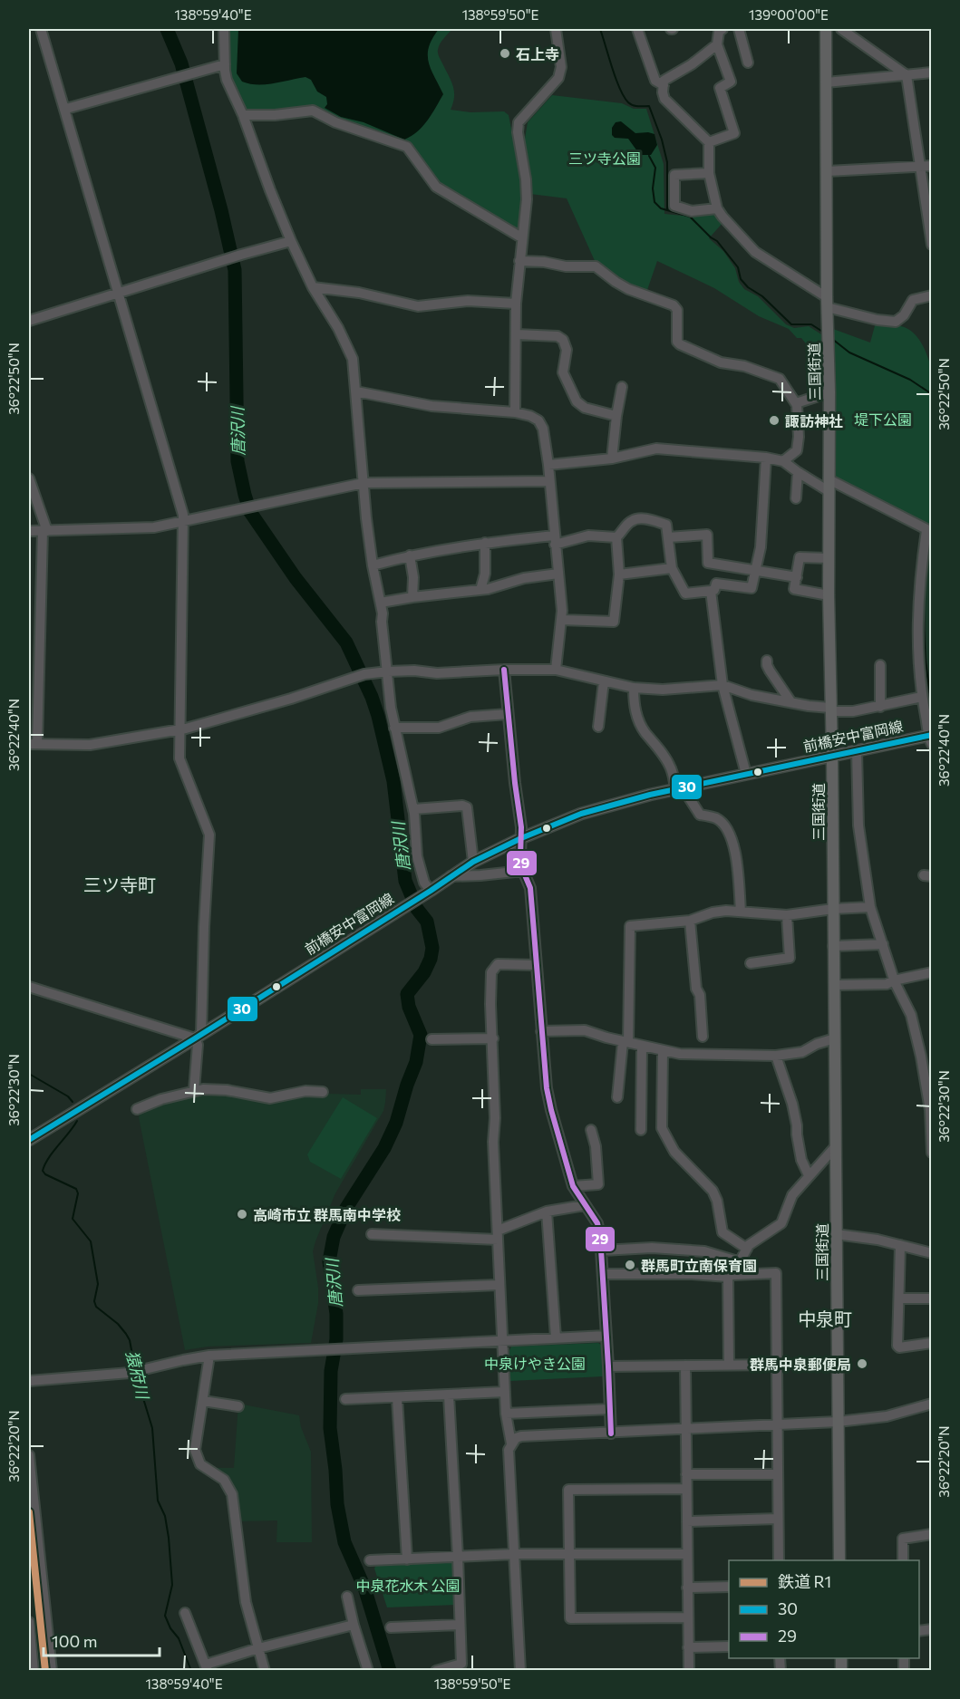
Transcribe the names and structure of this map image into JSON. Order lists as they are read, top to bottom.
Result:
{
  "streets": {
    "main road": ["三国街道", "前橋安中富岡線"]
  },
  "crossings": [
    ["三国街道", "前橋安中富岡線"]
  ],
  "districts": ["三ツ寺町", "中泉町"],
  "water": ["唐沢川", "猿府川"],
  "parks": [
    "三ツ寺公園",
    "堤下公園",
    "中泉けやき公園",
    "中泉花水木 公園"
  ],
  "places": [
    "石上寺",
    "諏訪神社",
    "高崎市立 群馬南中学校",
    "群馬町立南保育園",
    "群馬中泉郵便局"
  ],
  "lines": ["transit line 29", "transit line 30", "rail line R1"],
  "legend": ["鉄道 R1", "30", "29"],
  "scale_bar": "100 m",
  "coordinates": [
    "138°59'40\"E",
    "138°59'50\"E",
    "139°00'00\"E",
    "36°22'50\"N",
    "36°22'40\"N",
    "36°22'30\"N",
    "36°22'20\"N"
  ]
}
